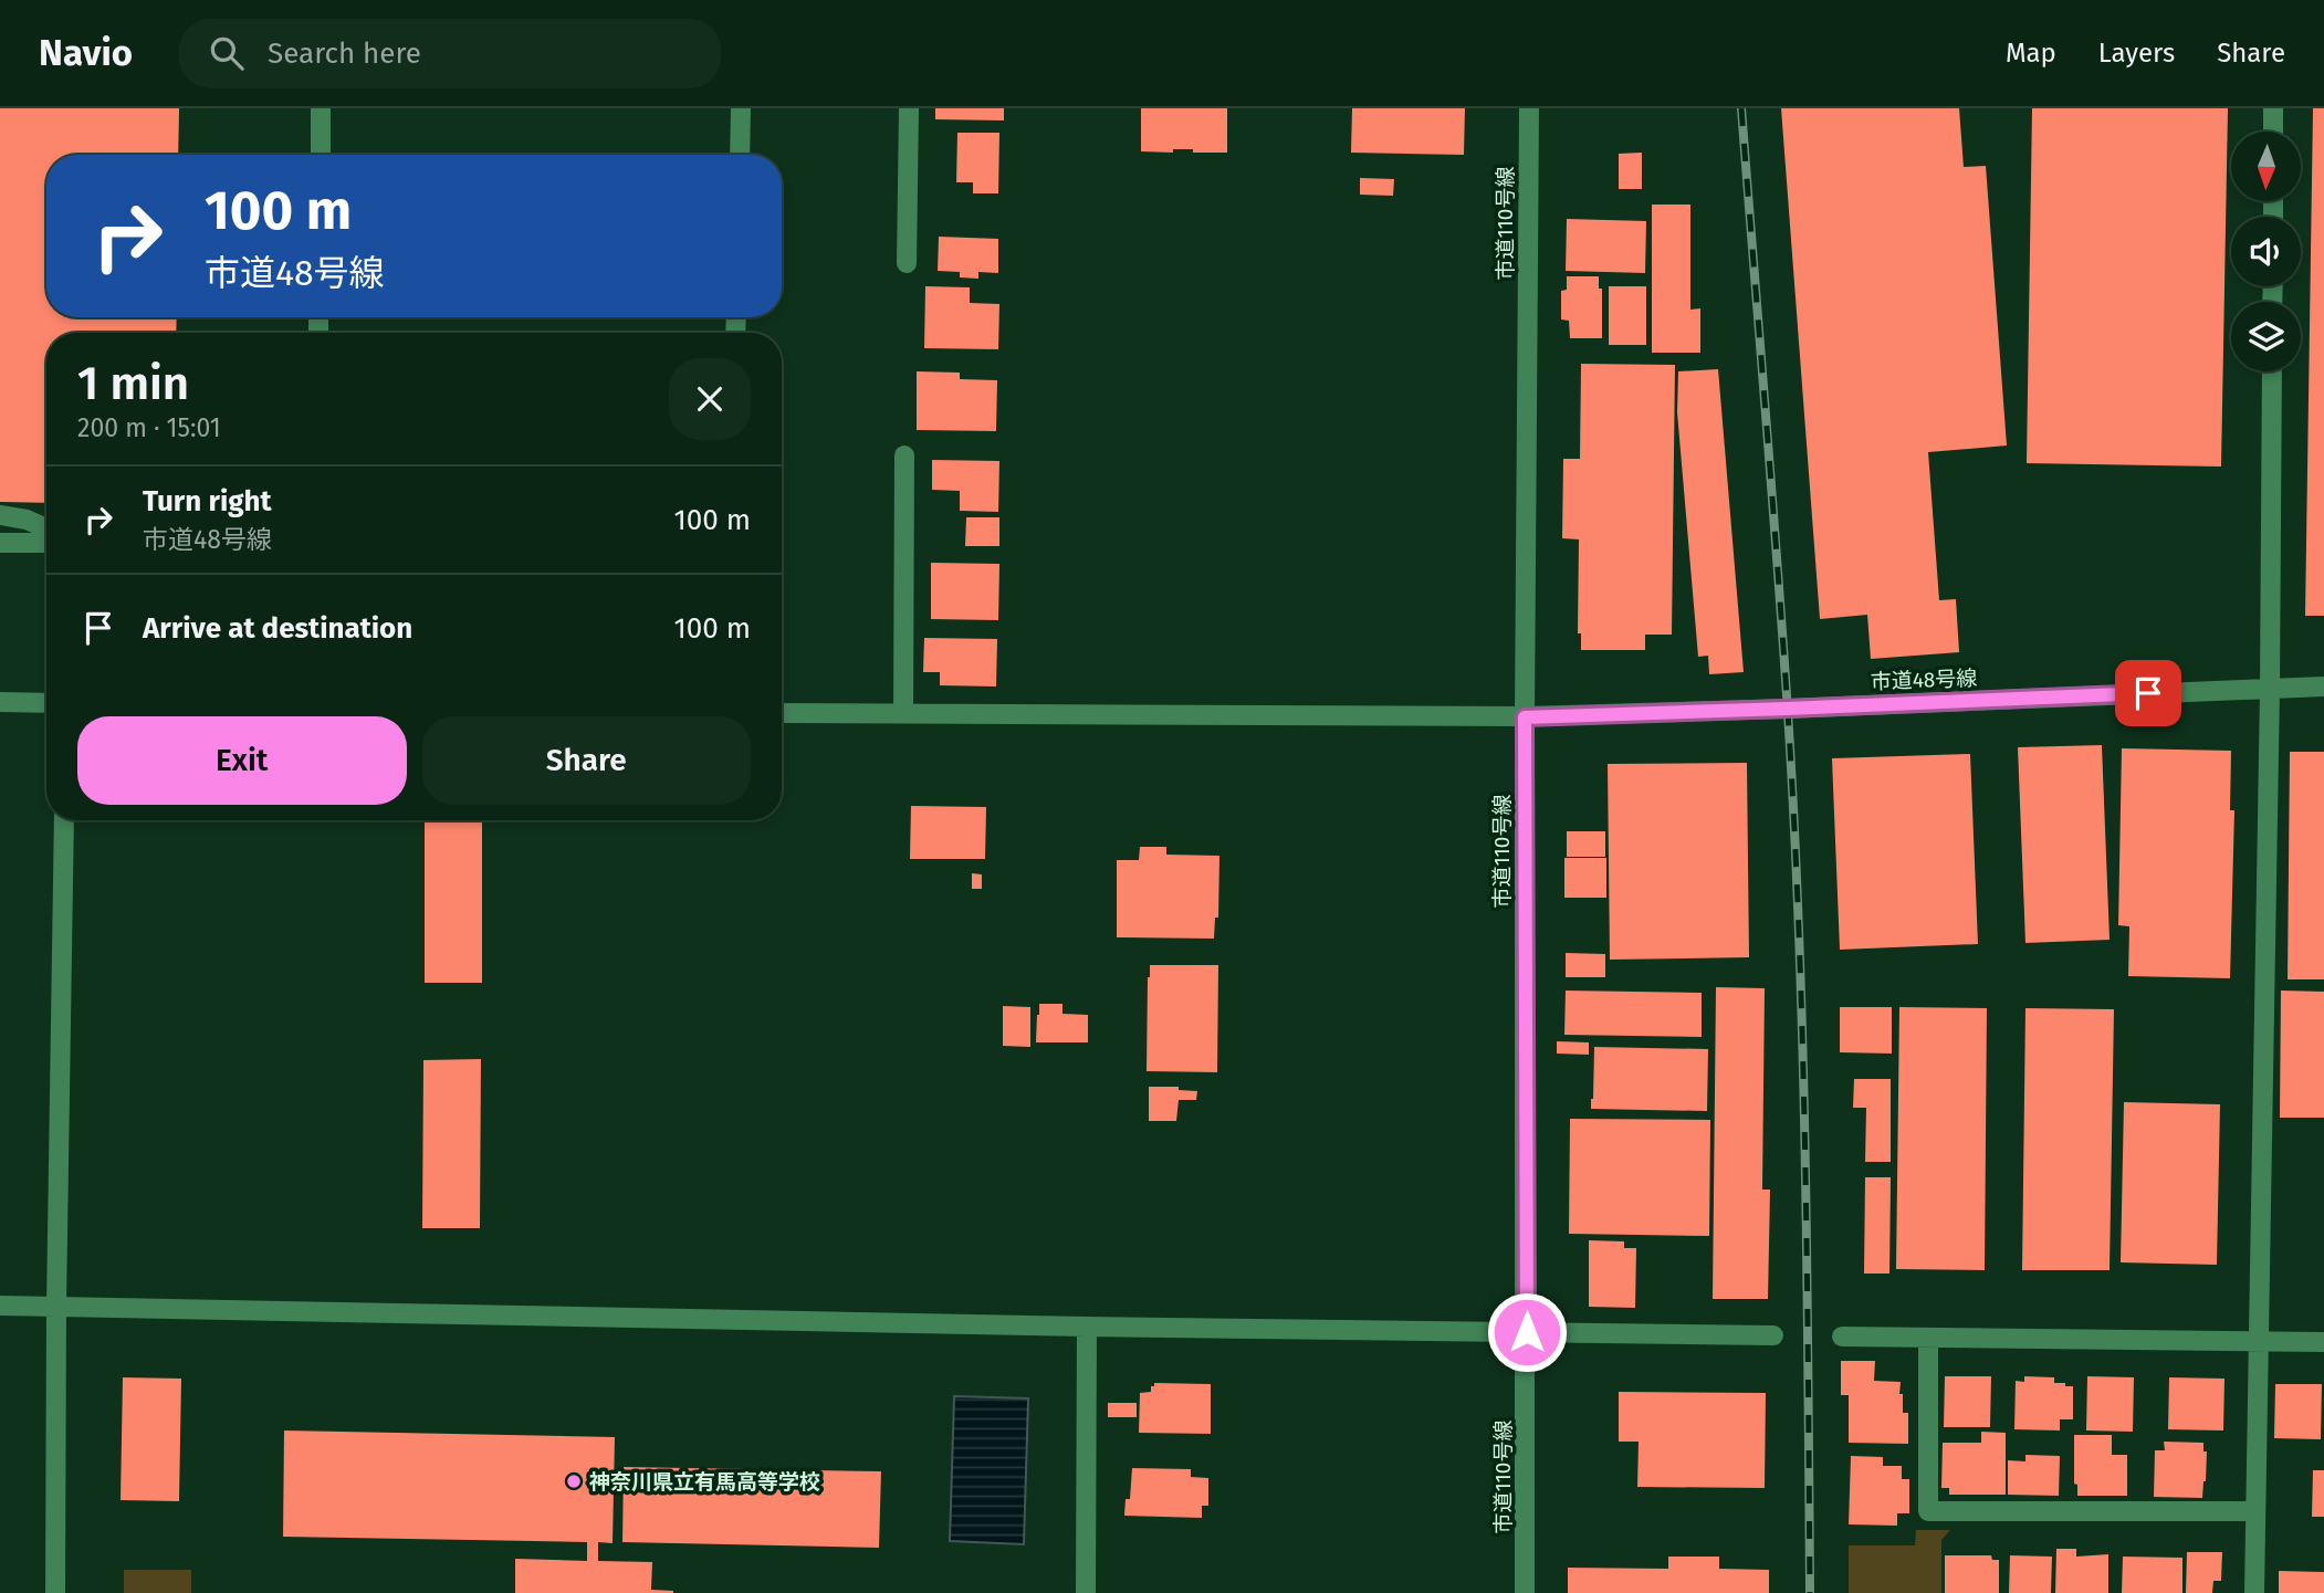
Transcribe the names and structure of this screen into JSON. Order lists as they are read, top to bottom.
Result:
{
  "streets": {
    "street": ["市道110号線", "市道48号線"]
  },
  "crossings": [
    ["市道110号線", "市道48号線"]
  ],
  "places": ["神奈川県立有馬高等学校"],
  "north": "bottom",
  "page": {
    "header": "Navio",
    "search": "Search here",
    "nav": ["Map", "Layers", "Share"],
    "turn": ["100 m", "市道48号線"],
    "heading": ["1 min", "200 m · 15:01"],
    "list": [
      {
        "name": "Turn right",
        "note": "市道48号線",
        "value": "100 m"
      },
      {
        "name": "Arrive at destination",
        "value": "100 m"
      }
    ],
    "buttons": ["Exit", "Share"]
  }
}
